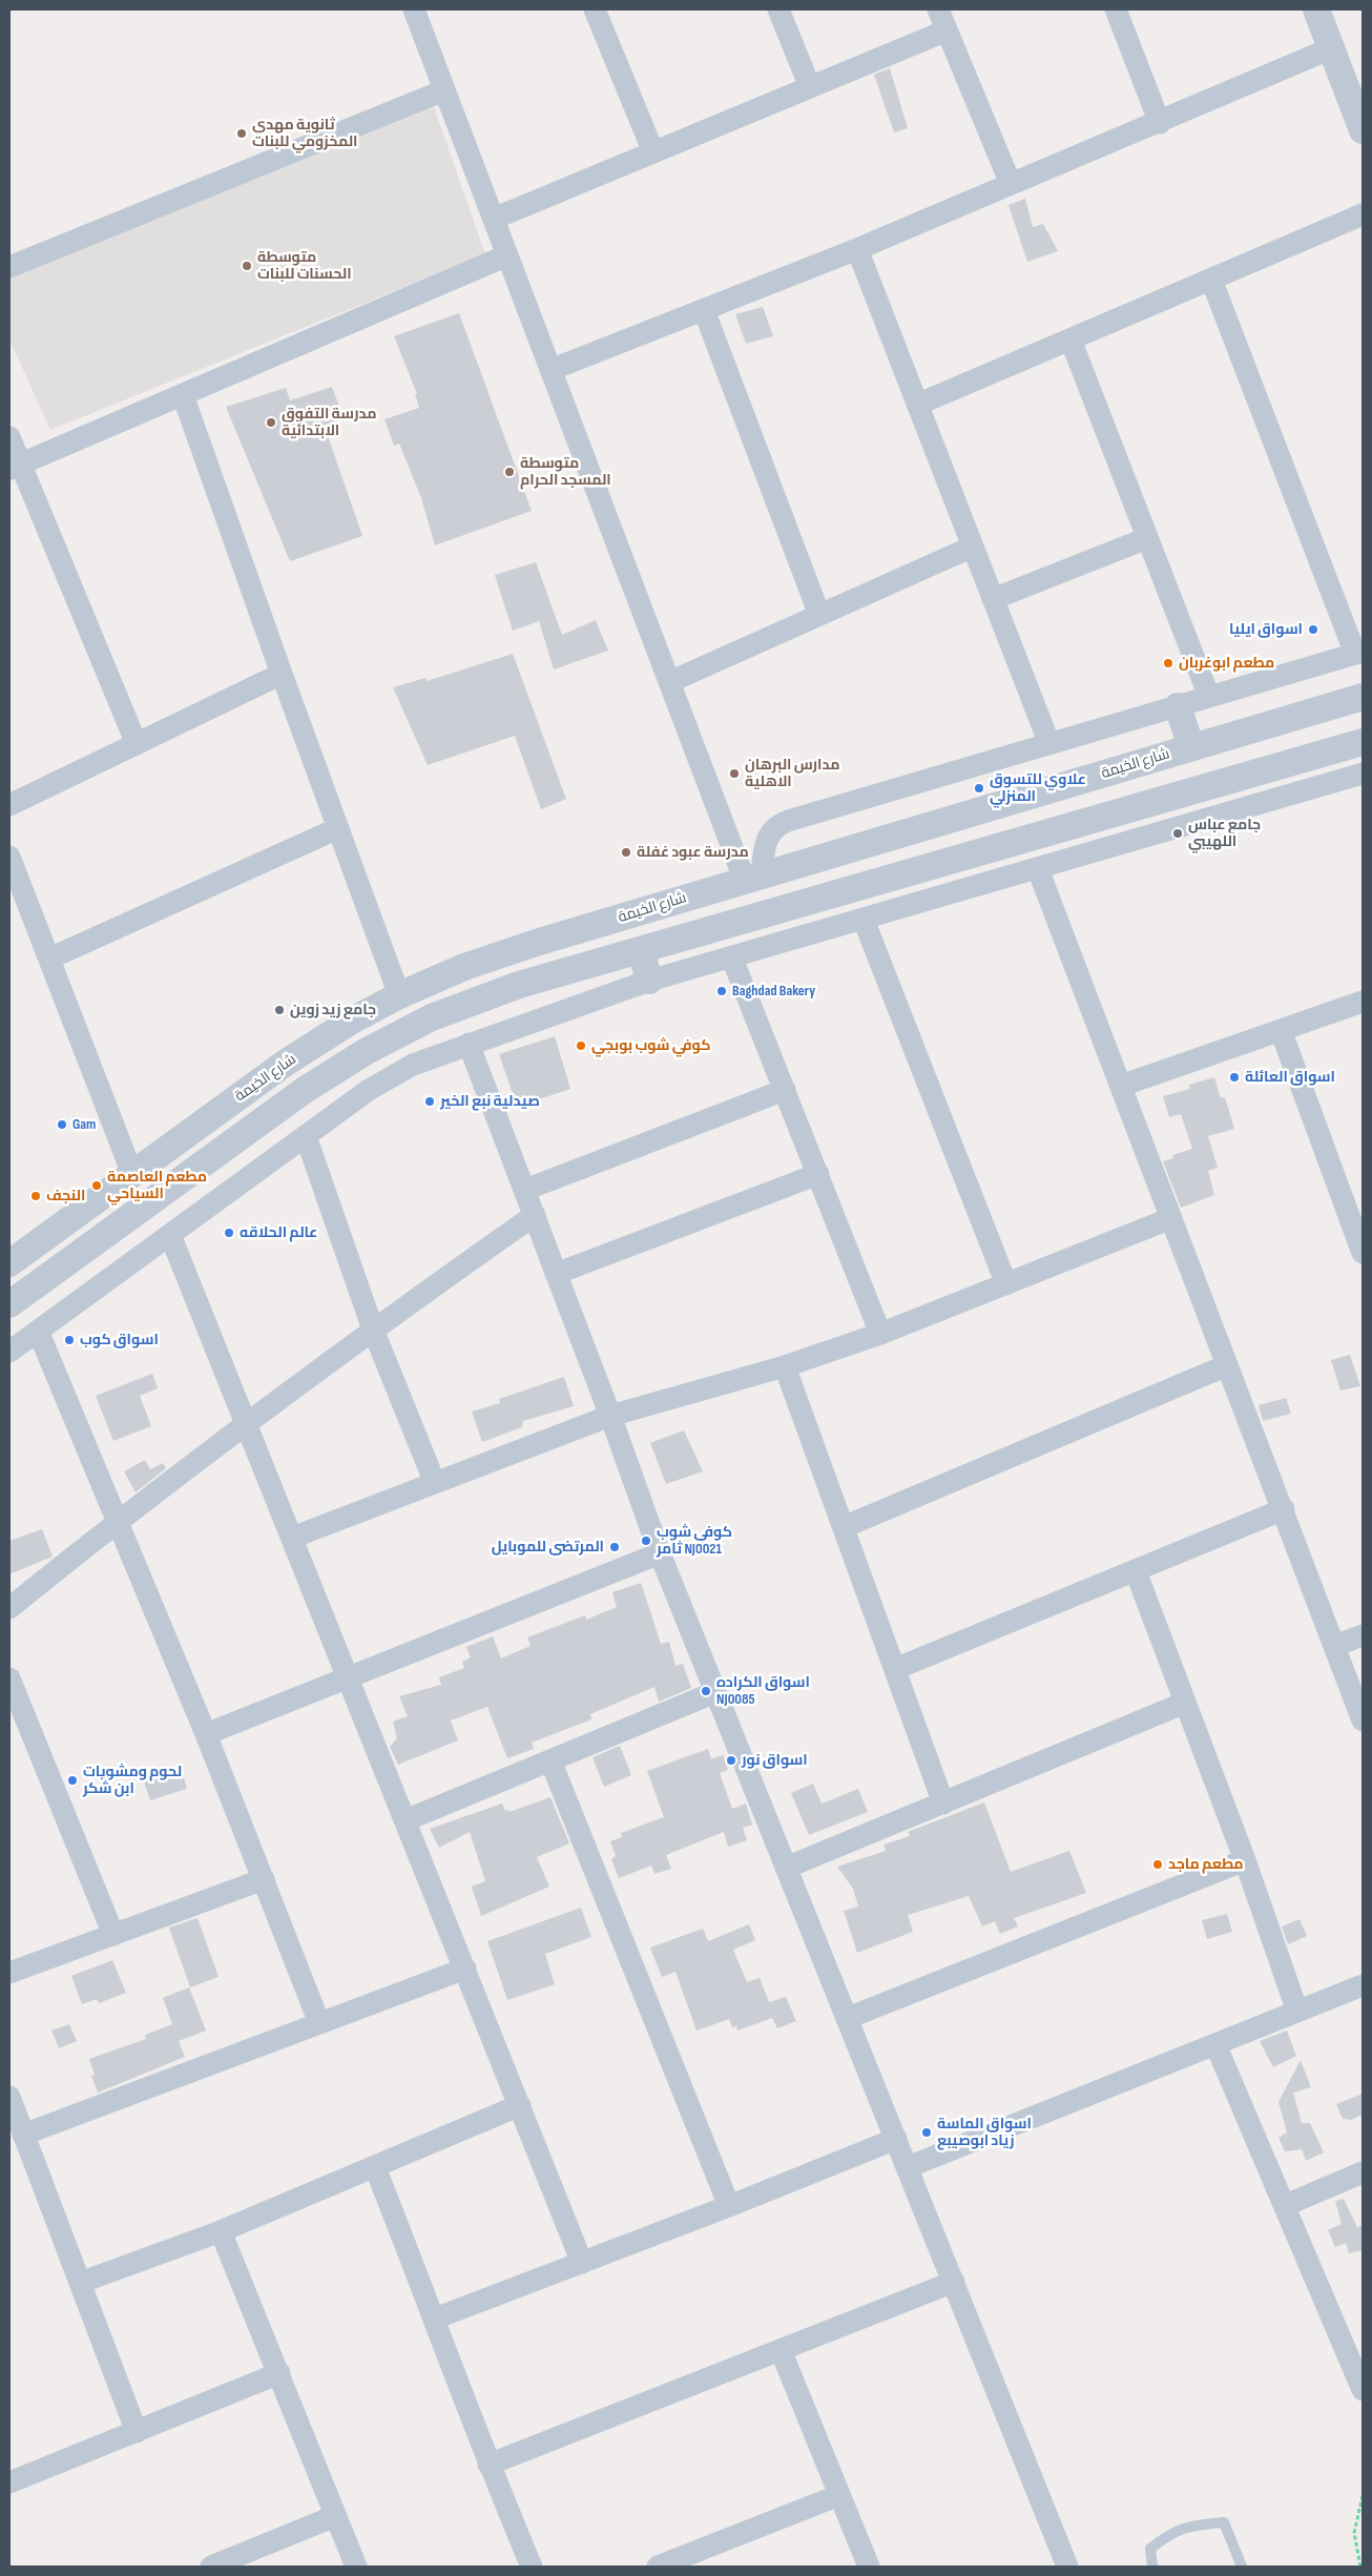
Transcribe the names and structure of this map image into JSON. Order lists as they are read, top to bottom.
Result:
{
  "streets": {
    "street": ["شارع الخيمة"]
  },
  "places": [
    "ثانوية مهدي المخزومي للبنات",
    "متوسطة الحسنات للبنات",
    "مدرسة التفوق الابتدائية",
    "متوسطة المسجد الحرام",
    "اسواق ايليا",
    "مطعم ابوغربان",
    "مدارس البرهان الاهلية",
    "علاوي للتسوق المنزلي",
    "جامع عباس اللهيبي",
    "مدرسة عبود غفلة",
    "Baghdad Bakery",
    "جامع زيد زوين",
    "كوفي شوب بوبجي",
    "اسواق العائلة",
    "صيدلية نبع الخير",
    "Gam",
    "مطعم العاصمة السياحي",
    "النجف",
    "عالم الحلاقه",
    "اسواق كوب",
    "كوفي شوب ثامر NJ0021",
    "المرتضى للموبايل",
    "اسواق الكراده NJ0085",
    "اسواق نور",
    "لحوم ومشويات ابن شكر",
    "مطعم ماجد",
    "اسواق الماسة زياد ابوصيبع"
  ]
}
